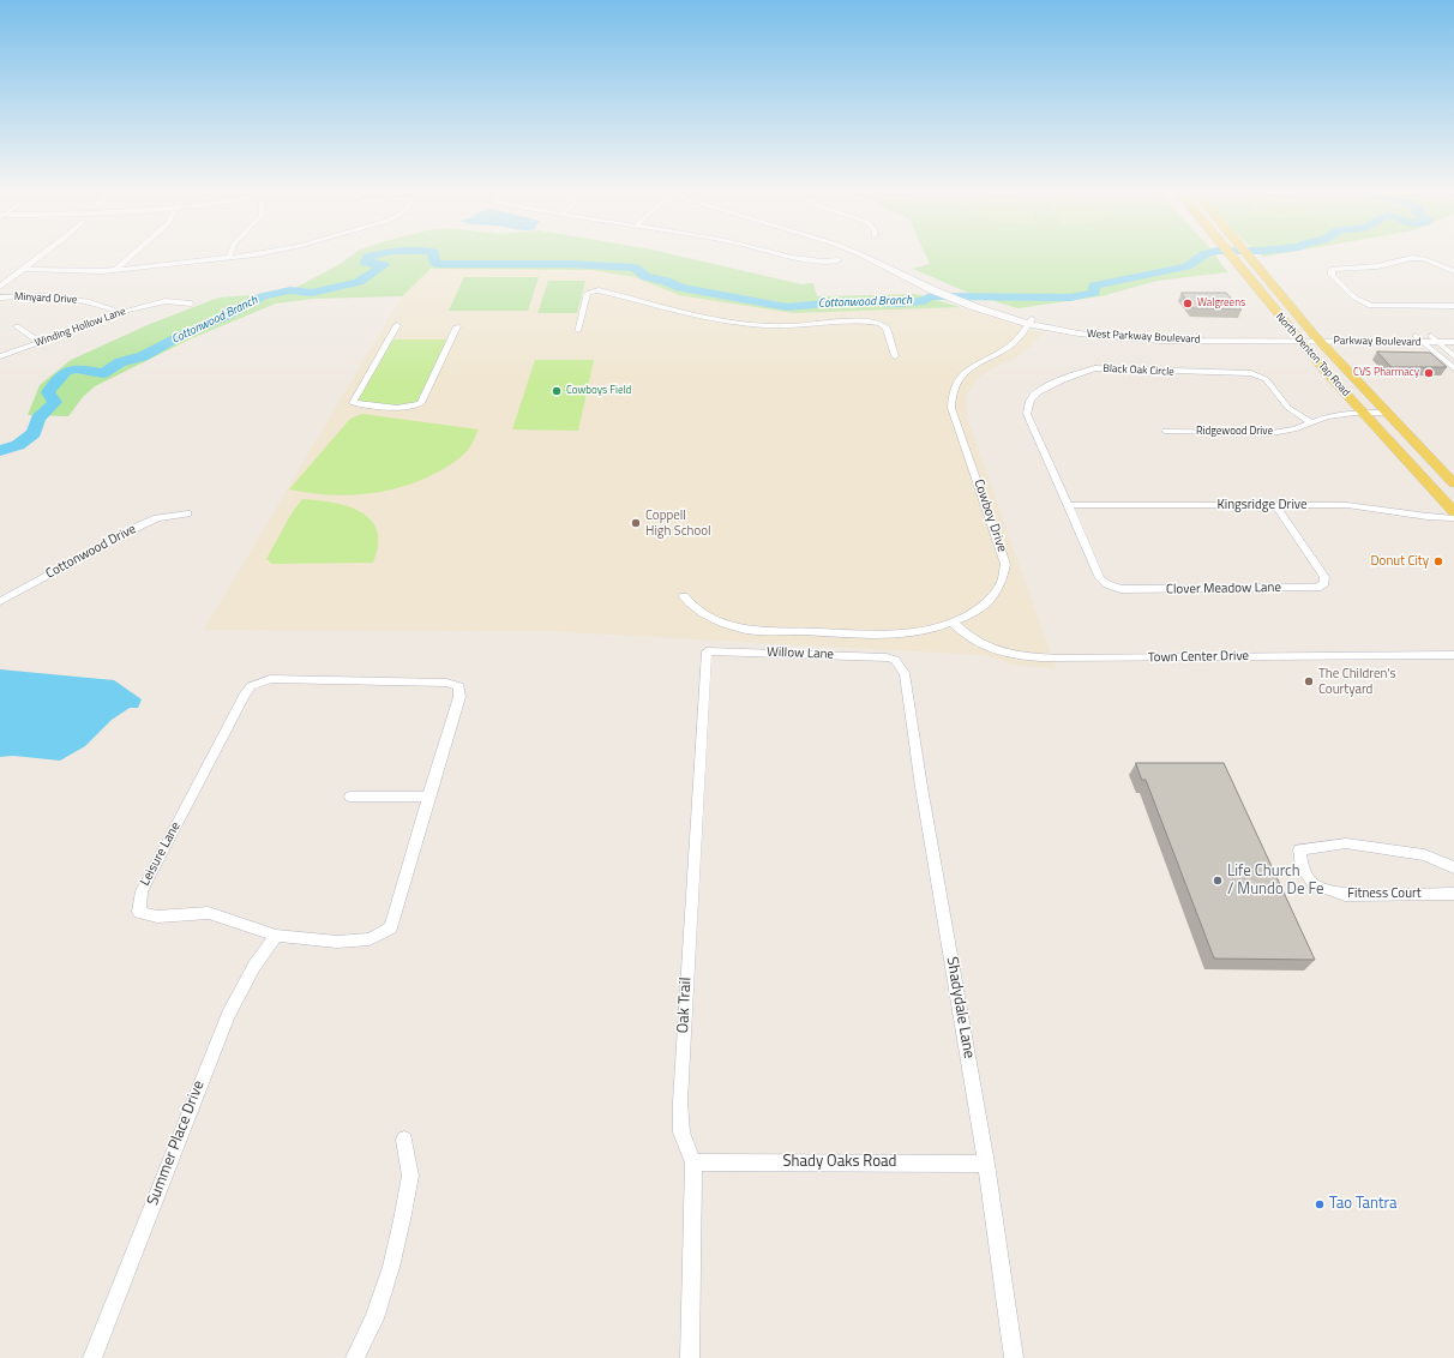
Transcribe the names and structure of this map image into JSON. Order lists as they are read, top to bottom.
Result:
{
  "streets": {
    "main road": ["North Denton Tap Road"],
    "street": [
      "Minyard Drive",
      "Winding Hollow Lane",
      "West Parkway Boulevard",
      "Parkway Boulevard",
      "Black Oak Circle",
      "Ridgewood Drive",
      "Kingsridge Drive",
      "Cowboy Drive",
      "Cottonwood Drive",
      "Clover Meadow Lane",
      "Willow Lane",
      "Town Center Drive",
      "Leisure Lane",
      "Fitness Court",
      "Oak Trail",
      "Shadydale Lane",
      "Summer Place Drive",
      "Shady Oaks Road"
    ]
  },
  "crossings": [
    ["Minyard Drive", "Winding Hollow Lane"],
    ["West Parkway Boulevard", "Parkway Boulevard"],
    ["West Parkway Boulevard", "North Denton Tap Road"],
    ["West Parkway Boulevard", "Cowboy Drive"],
    ["Parkway Boulevard", "North Denton Tap Road"],
    ["North Denton Tap Road", "Ridgewood Drive"],
    ["Black Oak Circle", "Ridgewood Drive"],
    ["Black Oak Circle", "Kingsridge Drive"],
    ["Black Oak Circle", "Clover Meadow Lane"],
    ["Kingsridge Drive", "Clover Meadow Lane"],
    ["Cowboy Drive", "Town Center Drive"],
    ["Willow Lane", "Oak Trail"],
    ["Willow Lane", "Shadydale Lane"],
    ["Leisure Lane", "Summer Place Drive"],
    ["Oak Trail", "Shady Oaks Road"],
    ["Shadydale Lane", "Shady Oaks Road"]
  ],
  "water": ["Cottonwood Branch"],
  "places": [
    "Walgreens",
    "CVS Pharmacy",
    "Cowboys Field",
    "Coppell High School",
    "Donut City",
    "The Children's Courtyard",
    "Life Church / Mundo De Fe",
    "Tao Tantra"
  ]
}
